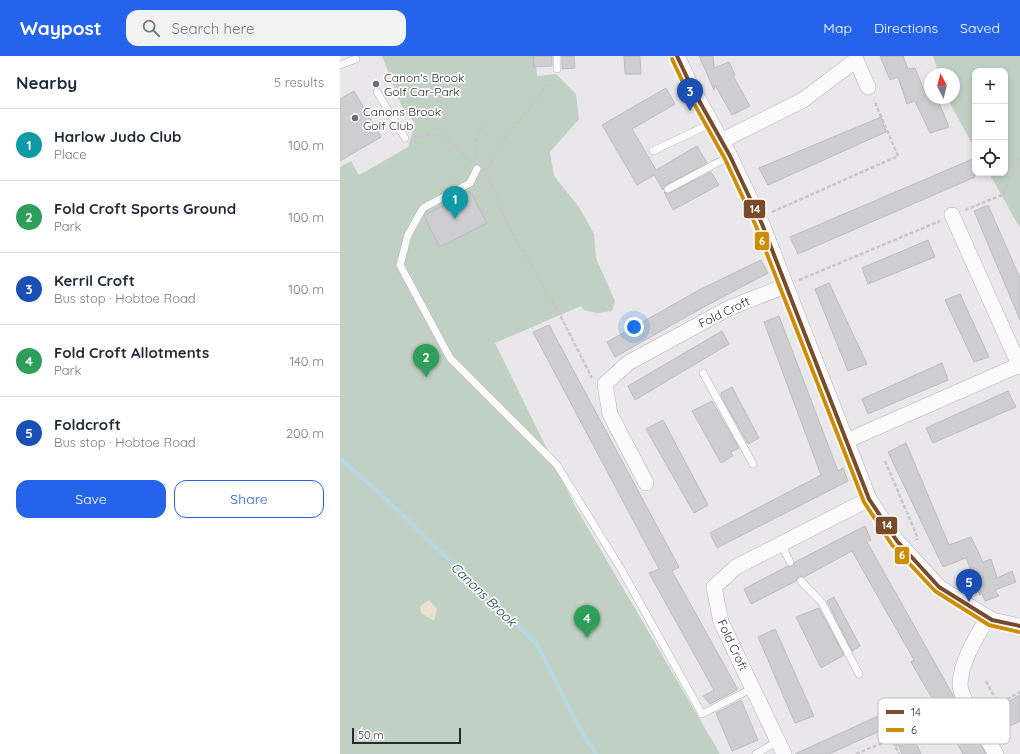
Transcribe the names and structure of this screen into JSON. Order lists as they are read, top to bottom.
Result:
{
  "streets": {
    "street": ["Fold Croft"]
  },
  "water": ["Canons Brook"],
  "places": ["Canon's Brook Golf Car-Park", "Canons Brook Golf Club"],
  "lines": ["transit line 14", "transit line 6"],
  "legend": ["14", "6"],
  "scale_bar": "50 m",
  "north": "top",
  "page": {
    "header": "Waypost",
    "search": "Search here",
    "nav": ["Map", "Directions", "Saved"],
    "heading": ["Nearby", "5 results"],
    "map_buttons": ["+", "−"],
    "pins": [
      "3",
      "1",
      "2",
      "5",
      "4"
    ],
    "list": [
      {
        "mark": "1",
        "name": "Harlow Judo Club",
        "note": "Place",
        "value": "100 m"
      },
      {
        "mark": "2",
        "name": "Fold Croft Sports Ground",
        "note": "Park",
        "value": "100 m"
      },
      {
        "mark": "3",
        "name": "Kerril Croft",
        "note": "Bus stop · Hobtoe Road",
        "value": "100 m"
      },
      {
        "mark": "4",
        "name": "Fold Croft Allotments",
        "note": "Park",
        "value": "140 m"
      },
      {
        "mark": "5",
        "name": "Foldcroft",
        "note": "Bus stop · Hobtoe Road",
        "value": "200 m"
      }
    ],
    "buttons": ["Save", "Share"],
    "scale": "50 m"
  }
}
